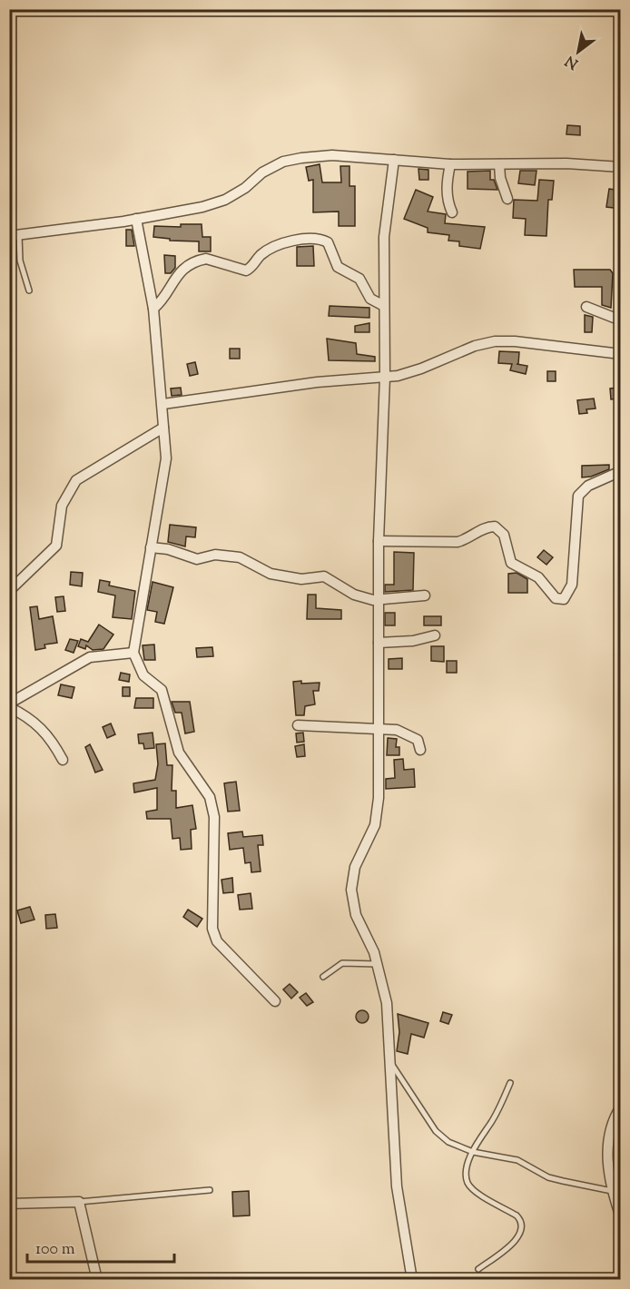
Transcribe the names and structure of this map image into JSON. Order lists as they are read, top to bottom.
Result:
{
  "scale_bar": "100 m",
  "north": "bottom left"
}
